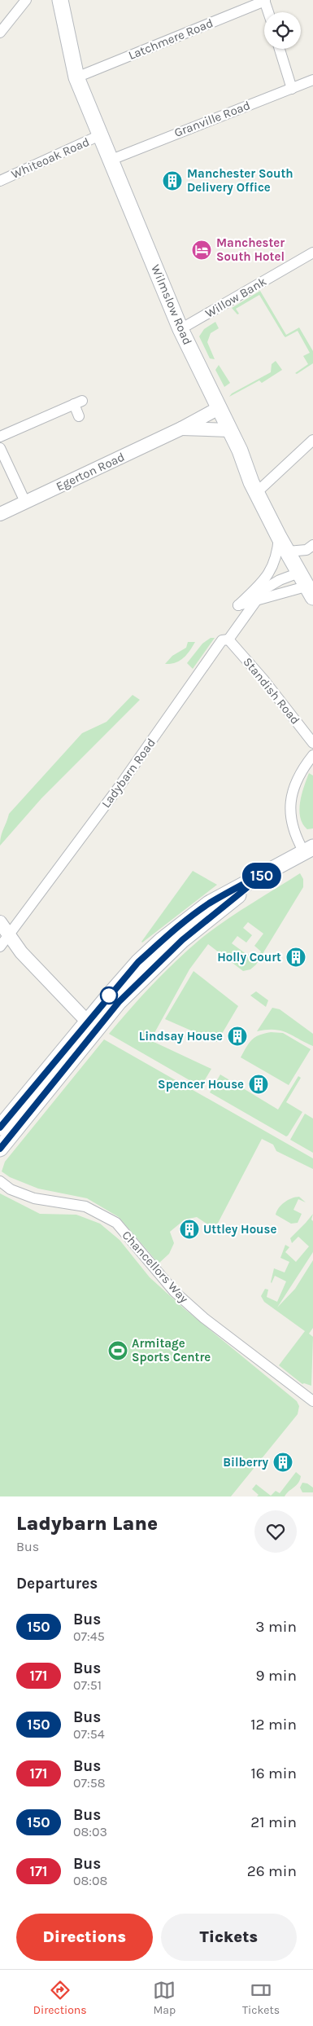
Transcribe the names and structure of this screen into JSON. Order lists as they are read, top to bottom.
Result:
{
  "streets": {
    "main road": ["Wilmslow Road"],
    "street": [
      "Latchmere Road",
      "Granville Road",
      "Whiteoak Road",
      "Willow Bank",
      "Egerton Road",
      "Standish Road",
      "Ladybarn Road",
      "Chancellors Way"
    ]
  },
  "crossings": [
    ["Latchmere Road", "Wilmslow Road"],
    ["Granville Road", "Wilmslow Road"],
    ["Whiteoak Road", "Wilmslow Road"],
    ["Willow Bank", "Wilmslow Road"],
    ["Wilmslow Road", "Egerton Road"],
    ["Standish Road", "Ladybarn Road"]
  ],
  "places": {
    "building": [
      "Manchester South Delivery Office",
      "Holly Court",
      "Lindsay House",
      "Spencer House",
      "Uttley House",
      "Bilberry"
    ],
    "hotel": ["Manchester South Hotel"],
    "sports": ["Armitage Sports Centre"]
  },
  "lines": ["bus line 150"],
  "page": {
    "on_map": "150",
    "heading": [
      ["Ladybarn Lane", "Bus"],
      "Departures"
    ],
    "list": [
      {
        "mark": "150",
        "name": "Bus",
        "note": "07:45",
        "value": "3 min"
      },
      {
        "mark": "171",
        "name": "Bus",
        "note": "07:51",
        "value": "9 min"
      },
      {
        "mark": "150",
        "name": "Bus",
        "note": "07:54",
        "value": "12 min"
      },
      {
        "mark": "171",
        "name": "Bus",
        "note": "07:58",
        "value": "16 min"
      },
      {
        "mark": "150",
        "name": "Bus",
        "note": "08:03",
        "value": "21 min"
      },
      {
        "mark": "171",
        "name": "Bus",
        "note": "08:08",
        "value": "26 min"
      }
    ],
    "buttons": ["Directions", "Tickets"],
    "tabs": ["Directions", "Map", "Tickets"]
  }
}
